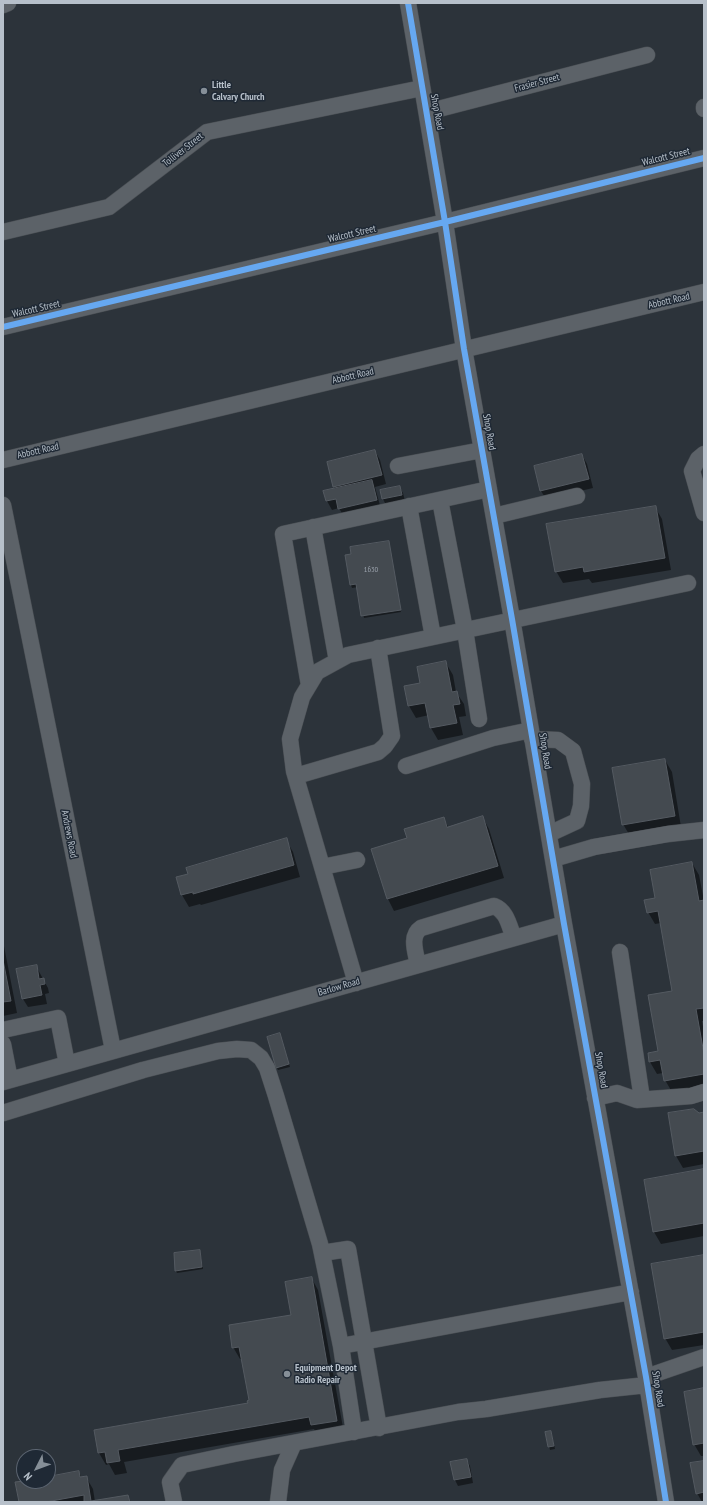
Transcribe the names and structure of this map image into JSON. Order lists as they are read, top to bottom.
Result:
{
  "streets": {
    "street": [
      "Frasier Street",
      "Shop Road",
      "Tolliver Street",
      "Walcott Street",
      "Abbott Road",
      "Andrews Road",
      "Barlow Road"
    ]
  },
  "crossings": [
    ["Frasier Street", "Shop Road"],
    ["Shop Road", "Tolliver Street"],
    ["Shop Road", "Walcott Street"],
    ["Shop Road", "Abbott Road"],
    ["Shop Road", "Barlow Road"],
    ["Andrews Road", "Barlow Road"]
  ],
  "places": ["Little Calvary Church", "Equipment Depot Radio Repair"],
  "house_numbers": ["1630"],
  "north": "bottom left"
}
